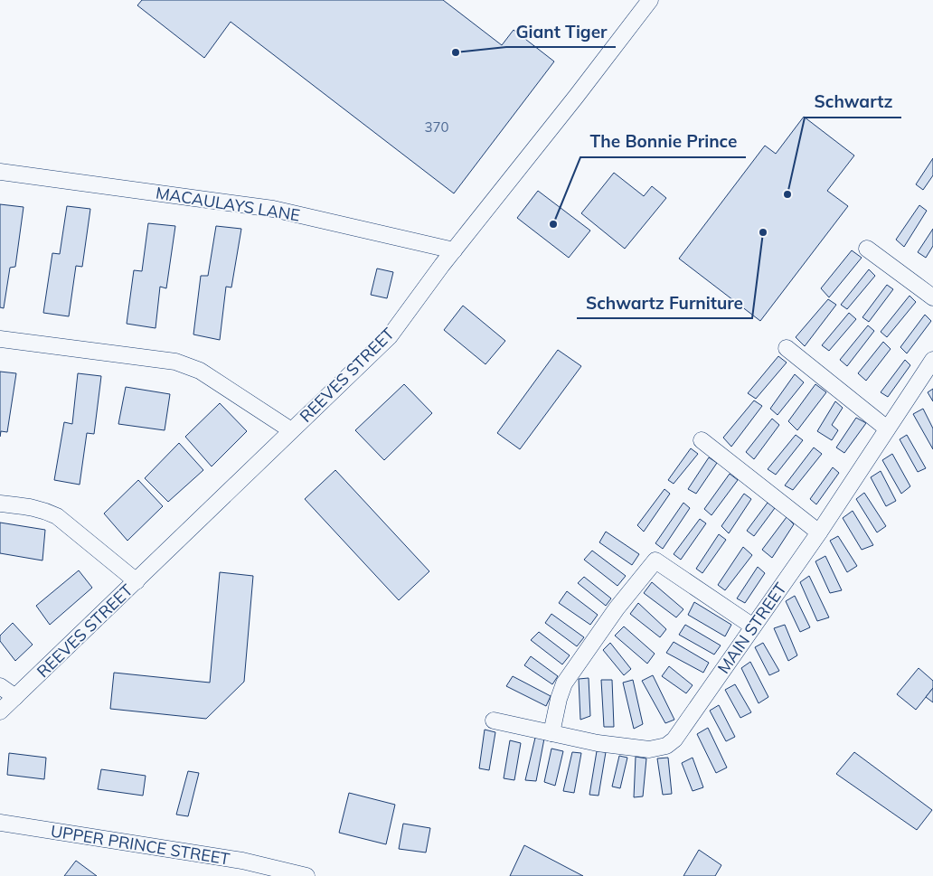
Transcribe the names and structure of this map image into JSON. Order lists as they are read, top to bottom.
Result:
{
  "streets": {
    "street": [
      "MACAULAYS LANE",
      "REEVES STREET",
      "MAIN STREET",
      "UPPER PRINCE STREET"
    ]
  },
  "crossings": [
    ["MACAULAYS LANE", "REEVES STREET"]
  ],
  "places": [
    "Giant Tiger",
    "Schwartz",
    "The Bonnie Prince",
    "Schwartz Furniture"
  ],
  "house_numbers": ["370"]
}
